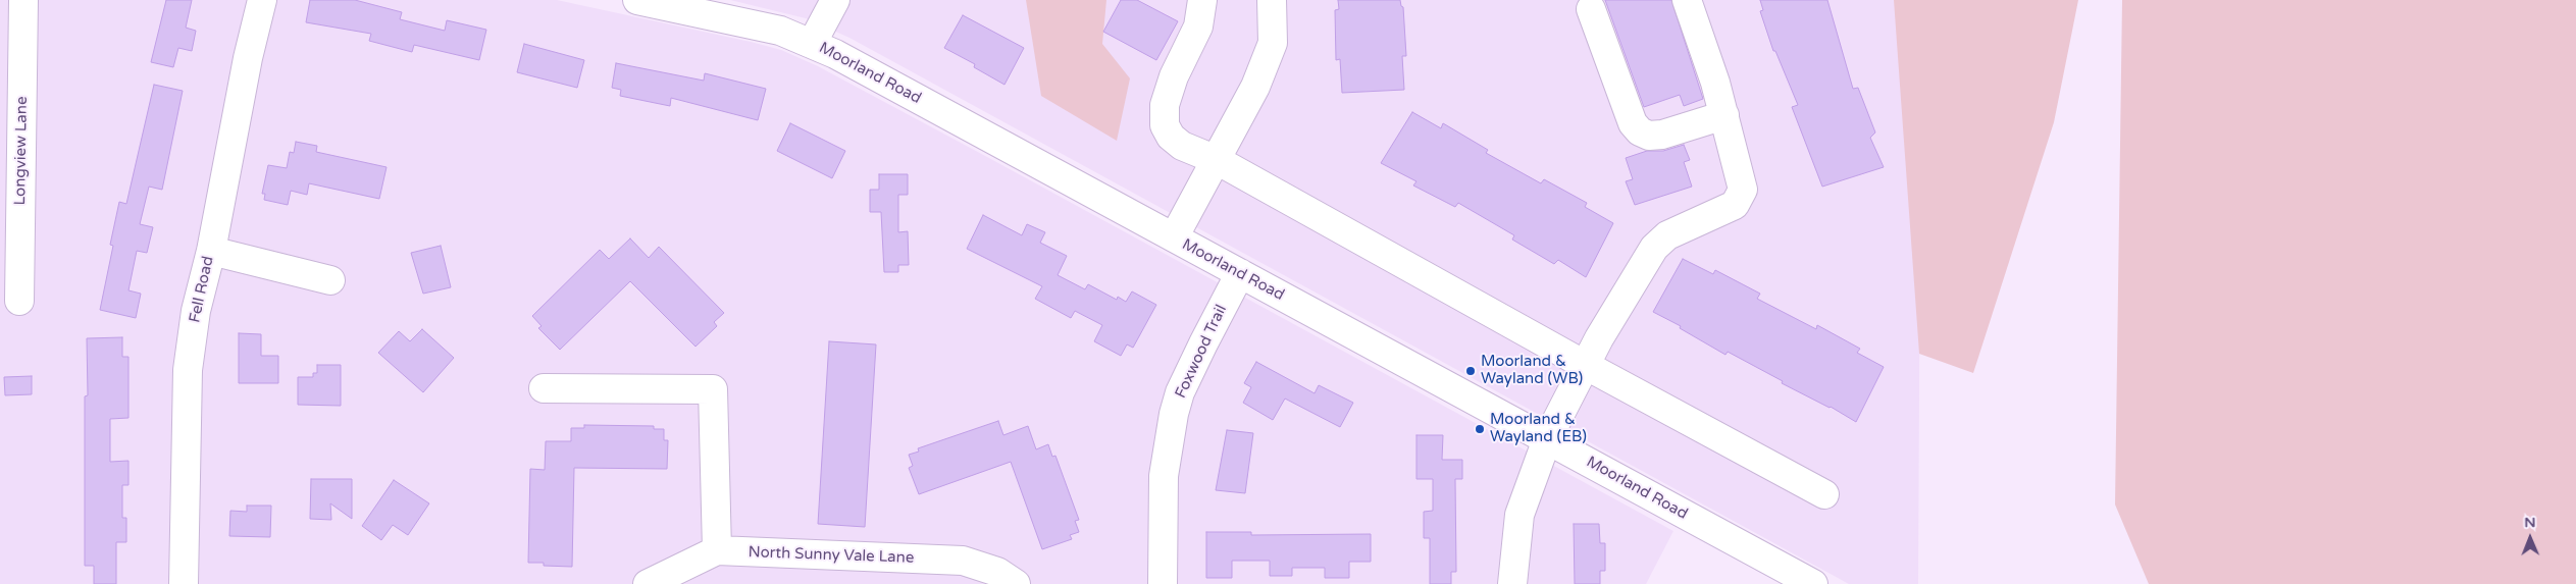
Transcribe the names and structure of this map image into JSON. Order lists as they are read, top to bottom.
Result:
{
  "streets": {
    "street": [
      "Moorland Road",
      "Longview Lane",
      "Fell Road",
      "Foxwood Trail",
      "North Sunny Vale Lane"
    ]
  },
  "crossings": [
    ["Moorland Road", "Foxwood Trail"]
  ],
  "places": ["Moorland & Wayland (WB)", "Moorland & Wayland (EB)"],
  "north": "top"
}
